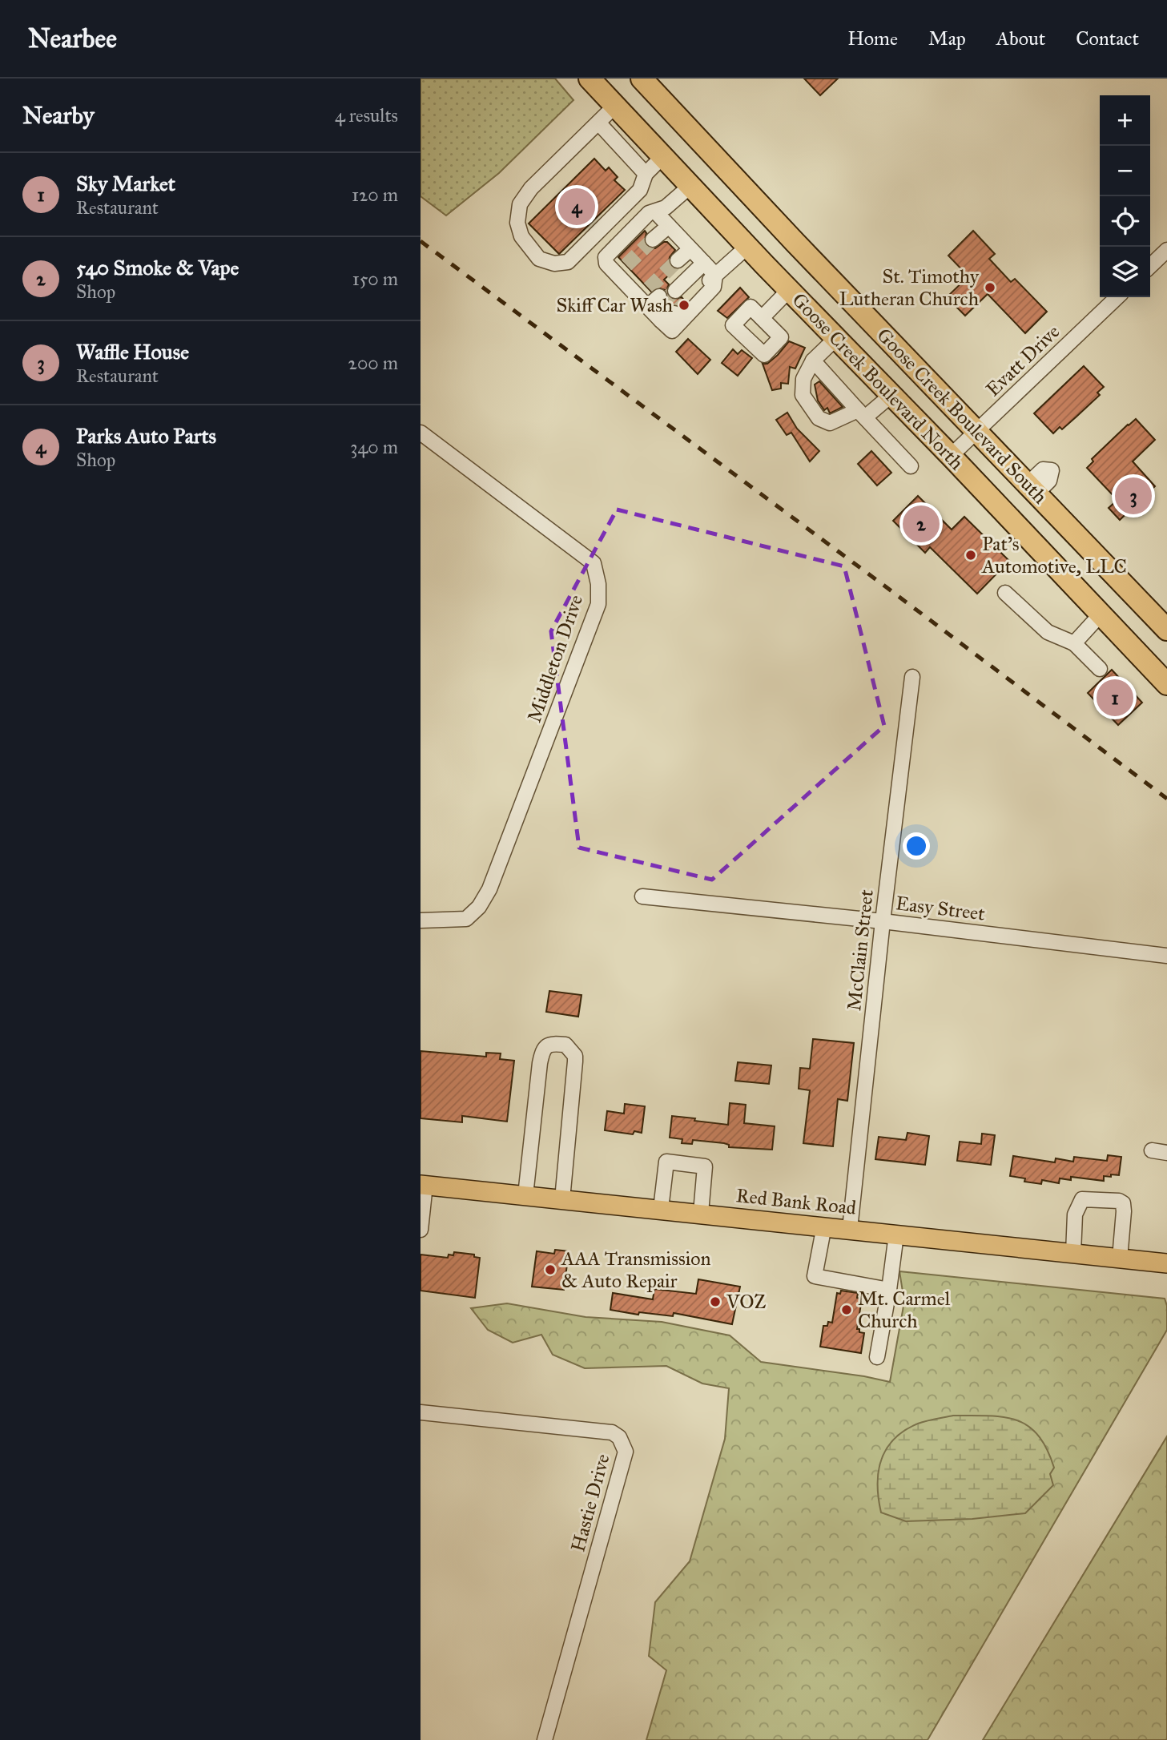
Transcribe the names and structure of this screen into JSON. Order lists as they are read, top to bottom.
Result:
{
  "streets": {
    "highway": ["Goose Creek Boulevard North", "Goose Creek Boulevard South"],
    "main road": ["Red Bank Road"],
    "street": [
      "Evatt Drive",
      "Middleton Drive",
      "Easy Street",
      "McClain Street",
      "Hastie Drive"
    ]
  },
  "crossings": [
    ["Evatt Drive", "Goose Creek Boulevard North"],
    ["Evatt Drive", "Goose Creek Boulevard South"],
    ["Easy Street", "McClain Street"],
    ["McClain Street", "Red Bank Road"]
  ],
  "places": [
    "St. Timothy Lutheran Church",
    "Skiff Car Wash",
    "Pat's Automotive, LLC",
    "AAA Transmission & Auto Repair",
    "VOZ",
    "Mt. Carmel Church"
  ],
  "page": {
    "header": "Nearbee",
    "nav": [
      "Home",
      "Map",
      "About",
      "Contact"
    ],
    "heading": ["Nearby", "4 results"],
    "map_buttons": ["+", "−"],
    "list": [
      {
        "mark": "1",
        "name": "Sky Market",
        "note": "Restaurant",
        "value": "120 m"
      },
      {
        "mark": "2",
        "name": "540 Smoke & Vape",
        "note": "Shop",
        "value": "150 m"
      },
      {
        "mark": "3",
        "name": "Waffle House",
        "note": "Restaurant",
        "value": "200 m"
      },
      {
        "mark": "4",
        "name": "Parks Auto Parts",
        "note": "Shop",
        "value": "340 m"
      }
    ],
    "pins": [
      "4",
      "3",
      "2",
      "1"
    ]
  }
}
